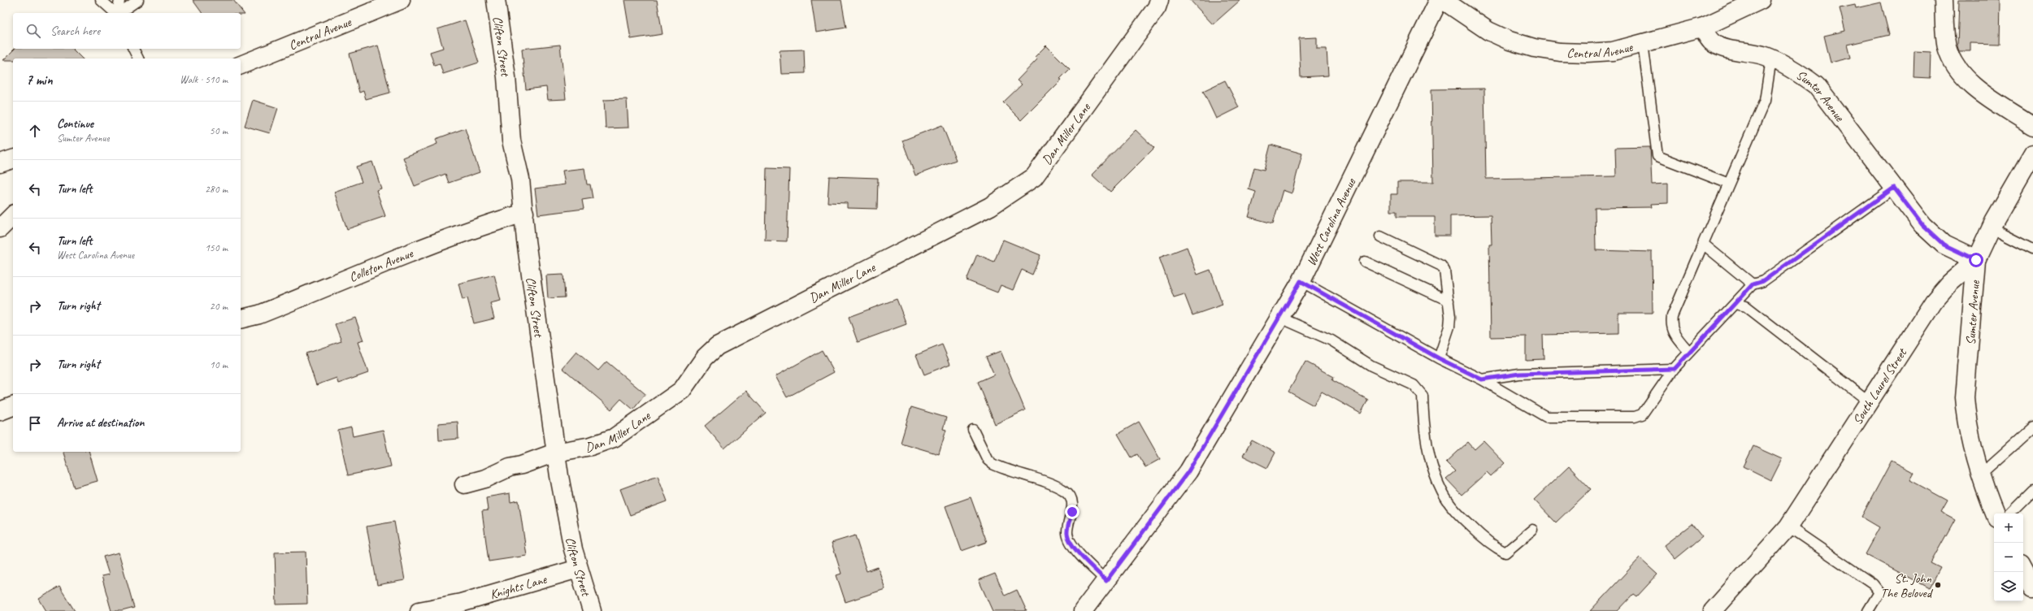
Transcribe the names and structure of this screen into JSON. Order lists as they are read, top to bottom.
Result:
{
  "streets": {
    "street": [
      "Central Avenue",
      "Clifton Street",
      "Sumter Avenue",
      "Dan Miller Lane",
      "West Carolina Avenue",
      "Colleton Avenue",
      "South Laurel Street",
      "Knights Lane"
    ]
  },
  "crossings": [
    ["Central Avenue", "Sumter Avenue"],
    ["Clifton Street", "Dan Miller Lane"],
    ["Clifton Street", "Colleton Avenue"],
    ["Clifton Street", "Knights Lane"],
    ["Sumter Avenue", "South Laurel Street"]
  ],
  "places": ["St. John The Beloved"],
  "page": {
    "search": "Search here",
    "heading": ["7 min", "Walk · 510 m"],
    "list": [
      ["Continue", "Sumter Avenue", "50 m"],
      ["Turn left", "280 m"],
      ["Turn left", "West Carolina Avenue", "150 m"],
      ["Turn right", "20 m"],
      ["Turn right", "10 m"],
      "Arrive at destination"
    ],
    "map_buttons": ["+", "−"]
  }
}
